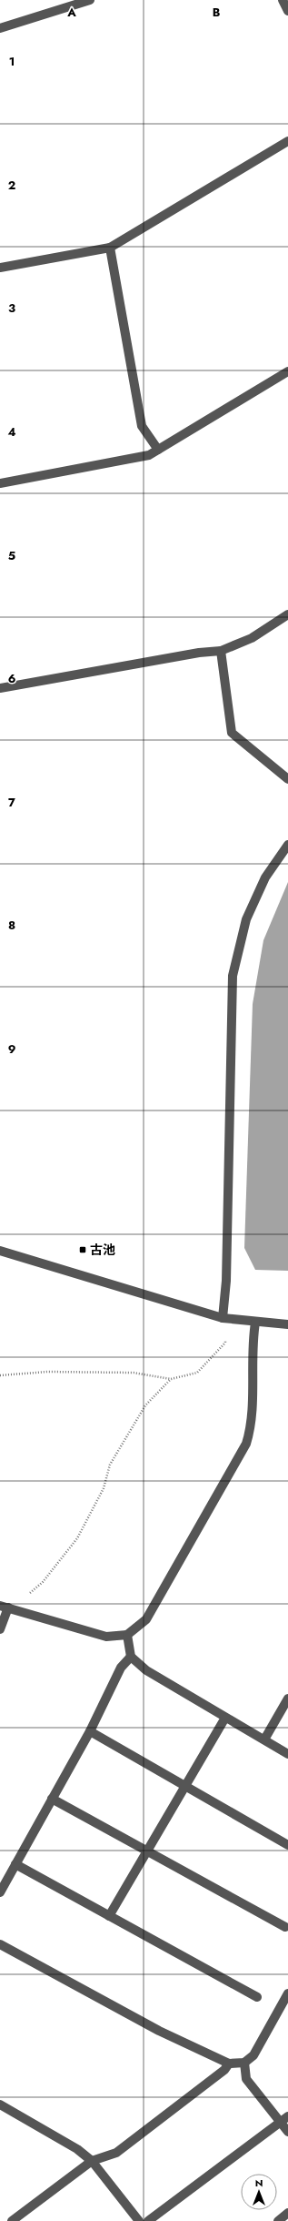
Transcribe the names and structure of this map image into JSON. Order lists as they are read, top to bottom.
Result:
{
  "places": {
    "transit": ["古池"]
  },
  "north": "top",
  "grid": {
    "columns": ["A", "B"],
    "rows": [
      "1",
      "2",
      "3",
      "4",
      "5",
      "6",
      "7",
      "8",
      "9"
    ]
  }
}
